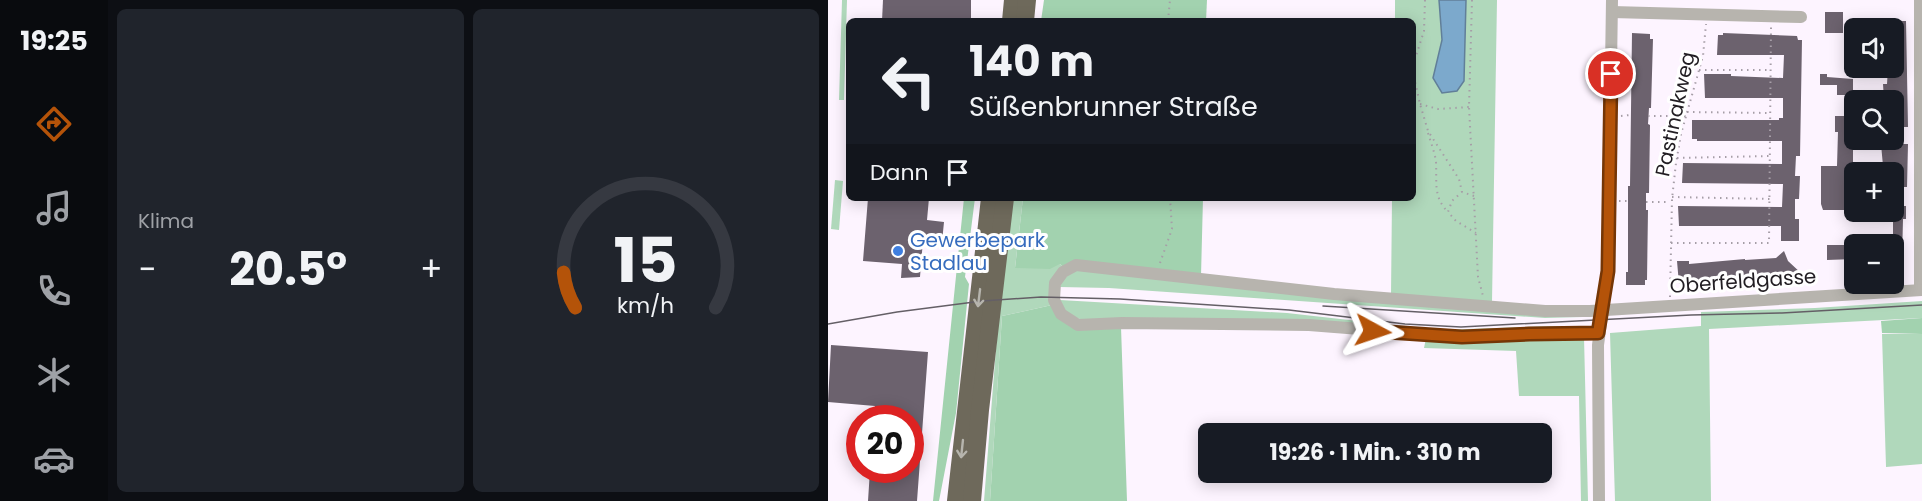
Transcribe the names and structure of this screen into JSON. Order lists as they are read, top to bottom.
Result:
{
  "streets": {
    "street": ["Oberfeldgasse"],
    "path": ["Pastinakweg"]
  },
  "crossings": [
    ["Pastinakweg", "Oberfeldgasse"]
  ],
  "places": ["Gewerbepark Stadlau"],
  "page": {
    "tabs": "19:25",
    "tile": "Klima",
    "map_buttons": ["+", "−"],
    "turn": ["140 m", "Süßenbrunner Straße"],
    "then": "Dann",
    "heat": ["−", "20.5°", "+"],
    "limit": "20",
    "trip": "19:26 · 1 Min. · 310 m",
    "gauge": ["15", "km/h"]
  }
}
